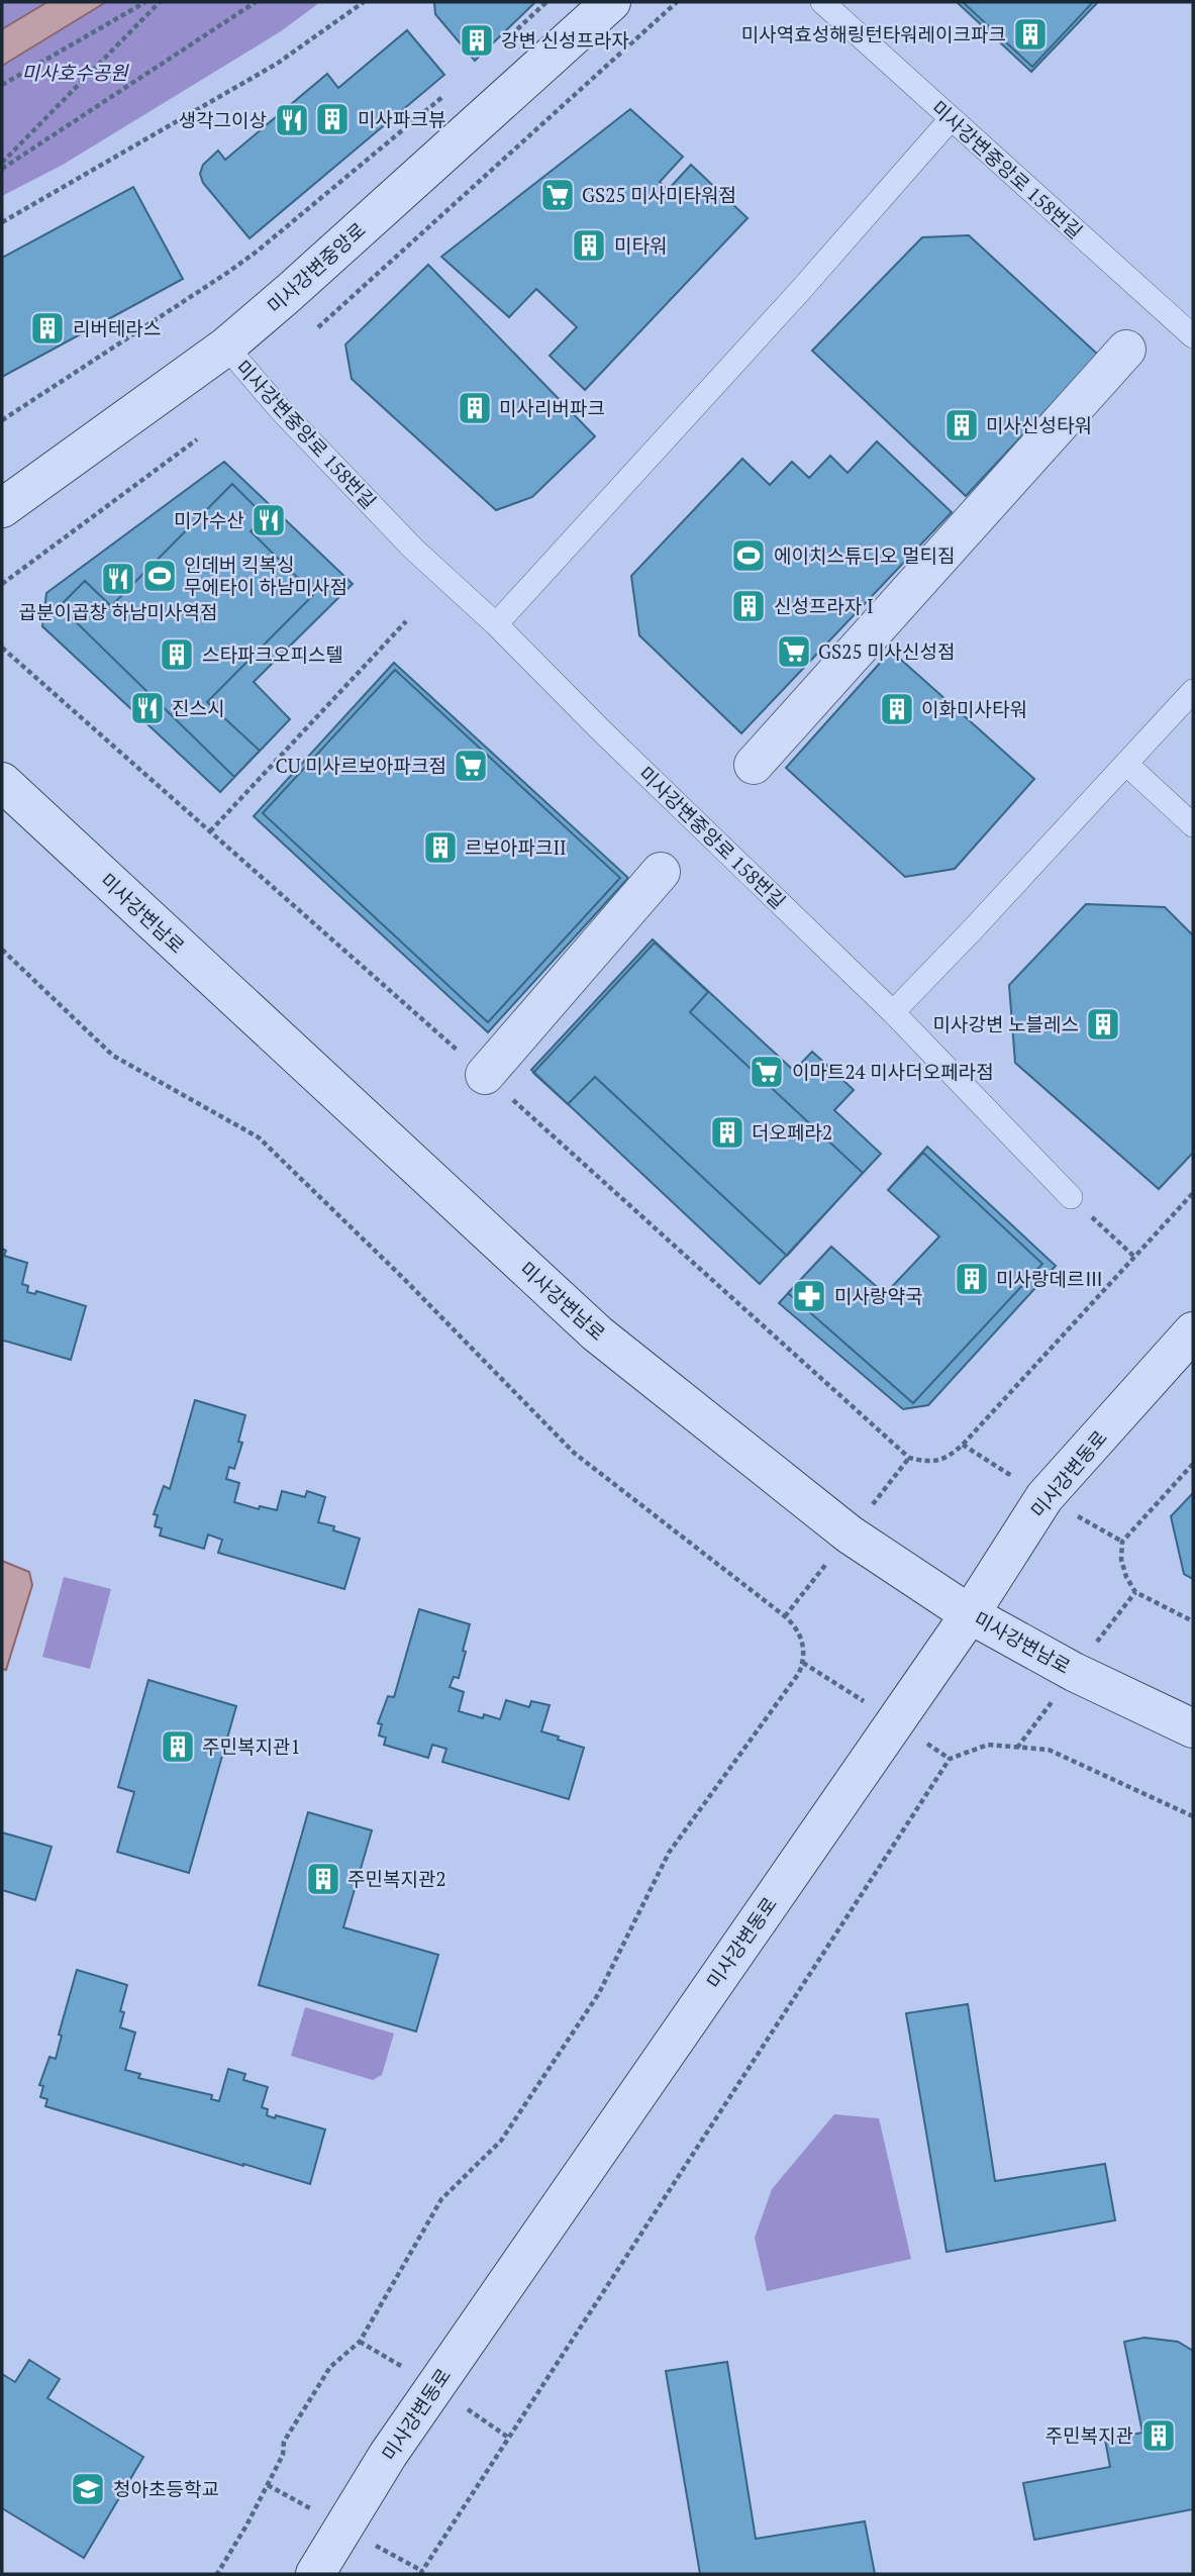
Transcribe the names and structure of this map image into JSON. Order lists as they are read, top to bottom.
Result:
{
  "streets": {
    "main road": ["미사강변중앙로", "미사강변남로", "미사강변동로"],
    "lane": ["미사강변중앙로 158번길"]
  },
  "crossings": [
    ["미사강변중앙로 158번길", "미사강변중앙로"],
    ["미사강변남로", "미사강변동로"]
  ],
  "parks": ["미사호수공원"],
  "places": {
    "building": [
      "미사역효성해링턴타워레이크파크",
      "강변 신성프라자",
      "미사파크뷰",
      "미타워",
      "리버테라스",
      "미사리버파크",
      "미사신성타워",
      "신성프라자 I",
      "스타파크오피스텔",
      "이화미사타워",
      "르보아파크II",
      "미사강변 노블레스",
      "더오페라2",
      "미사랑데르Ⅲ",
      "주민복지관1",
      "주민복지관2",
      "주민복지관"
    ],
    "restaurant": [
      "생각그이상",
      "미가수산",
      "곱분이곱창 하남미사역점",
      "진스시"
    ],
    "supermarket": [
      "GS25 미사미타워점",
      "GS25 미사신성점",
      "CU 미사르보아파크점",
      "이마트24 미사더오페라점"
    ],
    "sports": ["에이치스튜디오 멀티짐", "인데버 킥복싱 무에타이 하남미사점"],
    "pharmacy": ["미사랑약국"],
    "school or university": ["청아초등학교"]
  }
}
